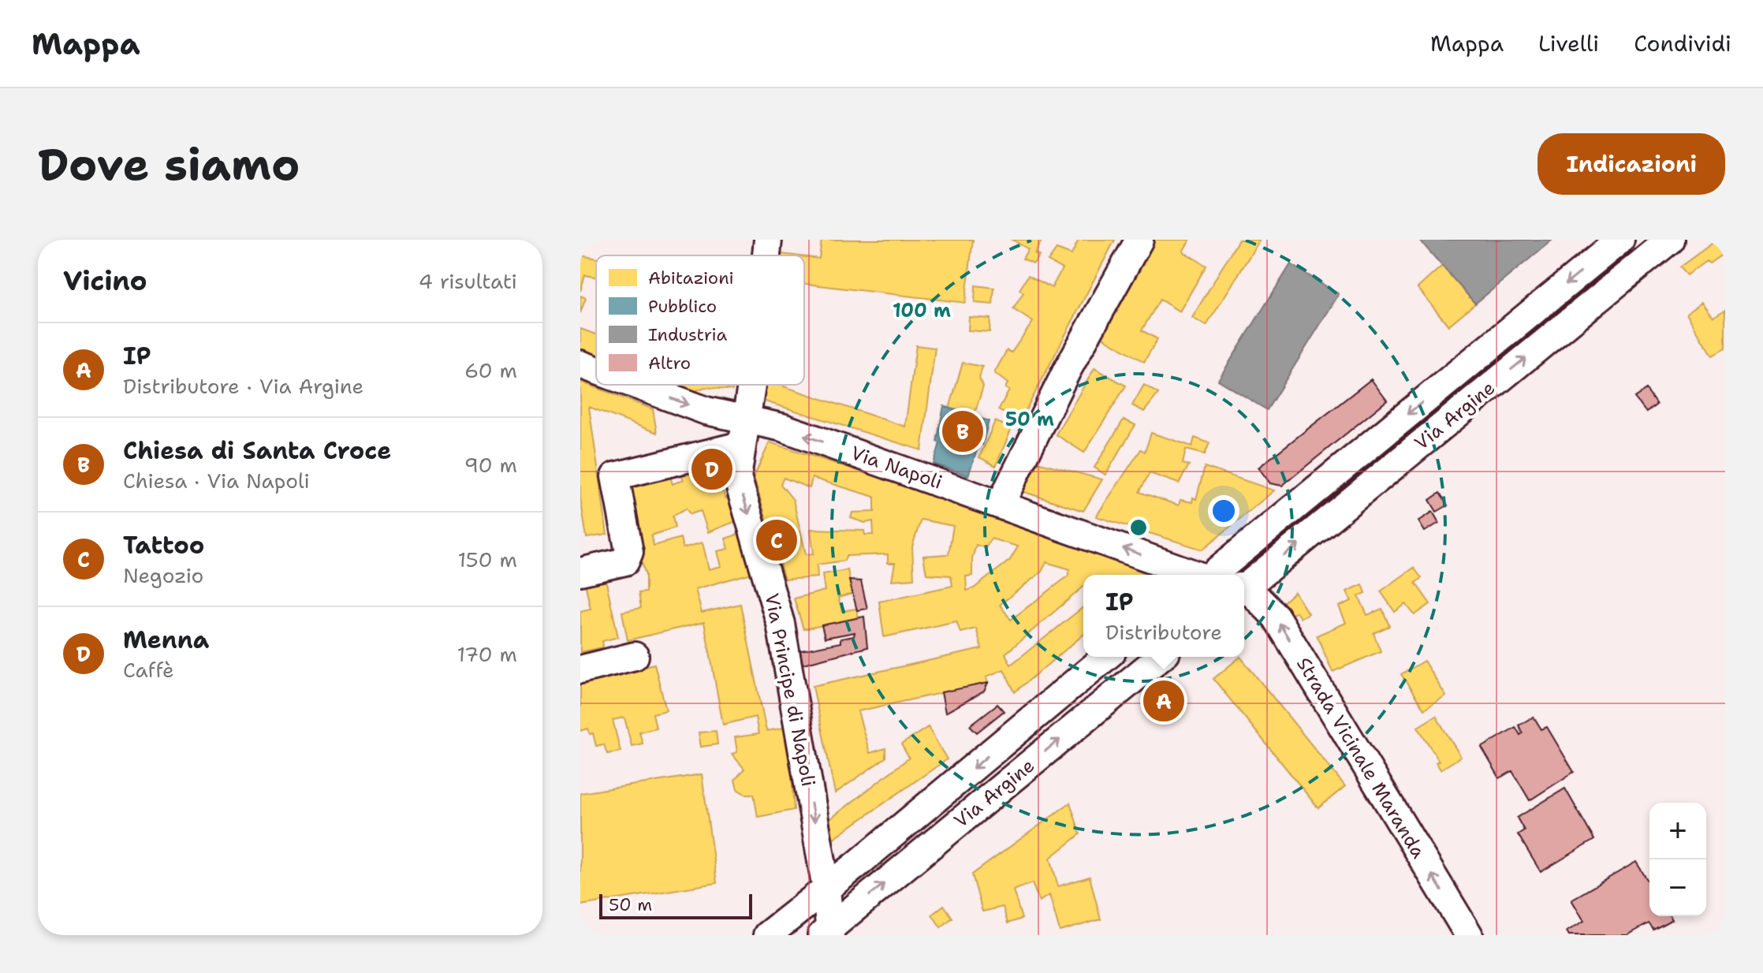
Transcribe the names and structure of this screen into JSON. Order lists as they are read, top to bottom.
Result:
{
  "streets": {
    "street": [
      "Via Argine",
      "Via Napoli",
      "Via Principe di Napoli",
      "Strada Vicinale Maranda"
    ]
  },
  "crossings": [
    ["Via Argine", "Via Principe di Napoli"],
    ["Via Napoli", "Via Principe di Napoli"]
  ],
  "one_way": ["Via Principe di Napoli", "Strada Vicinale Maranda"],
  "legend": [
    "Abitazioni",
    "Pubblico",
    "Industria",
    "Altro"
  ],
  "scale_bar": "50 m",
  "page": {
    "header": "Mappa",
    "nav": ["Mappa", "Livelli", "Condividi"],
    "buttons": "Indicazioni",
    "title": "Dove siamo",
    "heading": ["Vicino", "4 risultati"],
    "list": [
      {
        "mark": "A",
        "name": "IP",
        "note": "Distributore · Via Argine",
        "value": "60 m"
      },
      {
        "mark": "B",
        "name": "Chiesa di Santa Croce",
        "note": "Chiesa · Via Napoli",
        "value": "90 m"
      },
      {
        "mark": "C",
        "name": "Tattoo",
        "note": "Negozio",
        "value": "150 m"
      },
      {
        "mark": "D",
        "name": "Menna",
        "note": "Caffè",
        "value": "170 m"
      }
    ],
    "pins": [
      "B",
      "D",
      "C",
      "A"
    ],
    "popup": ["IP", "Distributore"],
    "map_buttons": ["+", "−"],
    "scale": "50 m"
  },
  "rings": ["100 m", "50 m"]
}
